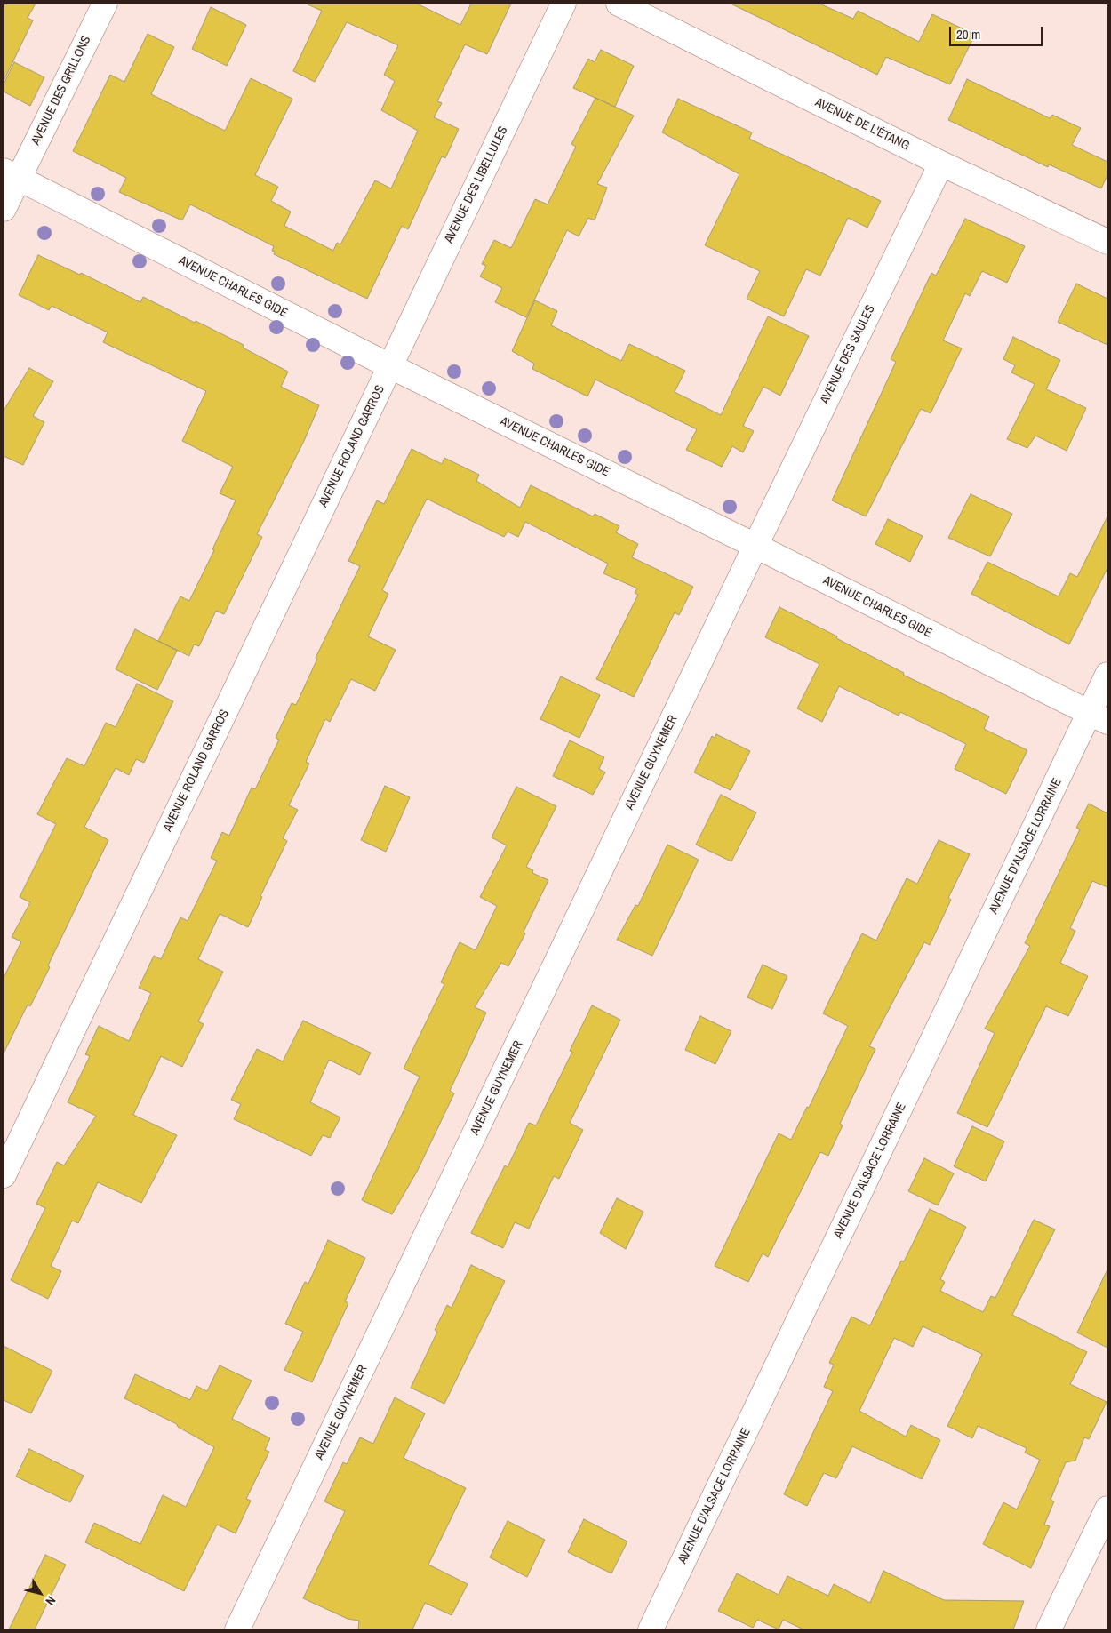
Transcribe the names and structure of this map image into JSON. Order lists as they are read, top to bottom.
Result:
{
  "streets": {
    "street": [
      "AVENUE DES GRILLONS",
      "AVENUE DE L'ÉTANG",
      "AVENUE DES LIBELLULES",
      "AVENUE CHARLES GIDE",
      "AVENUE DES SAULES",
      "AVENUE ROLAND GARROS",
      "AVENUE GUYNEMER",
      "AVENUE D'ALSACE LORRAINE"
    ]
  },
  "crossings": [
    ["AVENUE DES GRILLONS", "AVENUE CHARLES GIDE"],
    ["AVENUE DE L'ÉTANG", "AVENUE DES SAULES"],
    ["AVENUE DES LIBELLULES", "AVENUE CHARLES GIDE"],
    ["AVENUE DES LIBELLULES", "AVENUE ROLAND GARROS"],
    ["AVENUE CHARLES GIDE", "AVENUE DES SAULES"],
    ["AVENUE CHARLES GIDE", "AVENUE ROLAND GARROS"],
    ["AVENUE CHARLES GIDE", "AVENUE GUYNEMER"],
    ["AVENUE CHARLES GIDE", "AVENUE D'ALSACE LORRAINE"],
    ["AVENUE DES SAULES", "AVENUE GUYNEMER"]
  ],
  "scale_bar": "20 m",
  "north": "bottom right"
}
